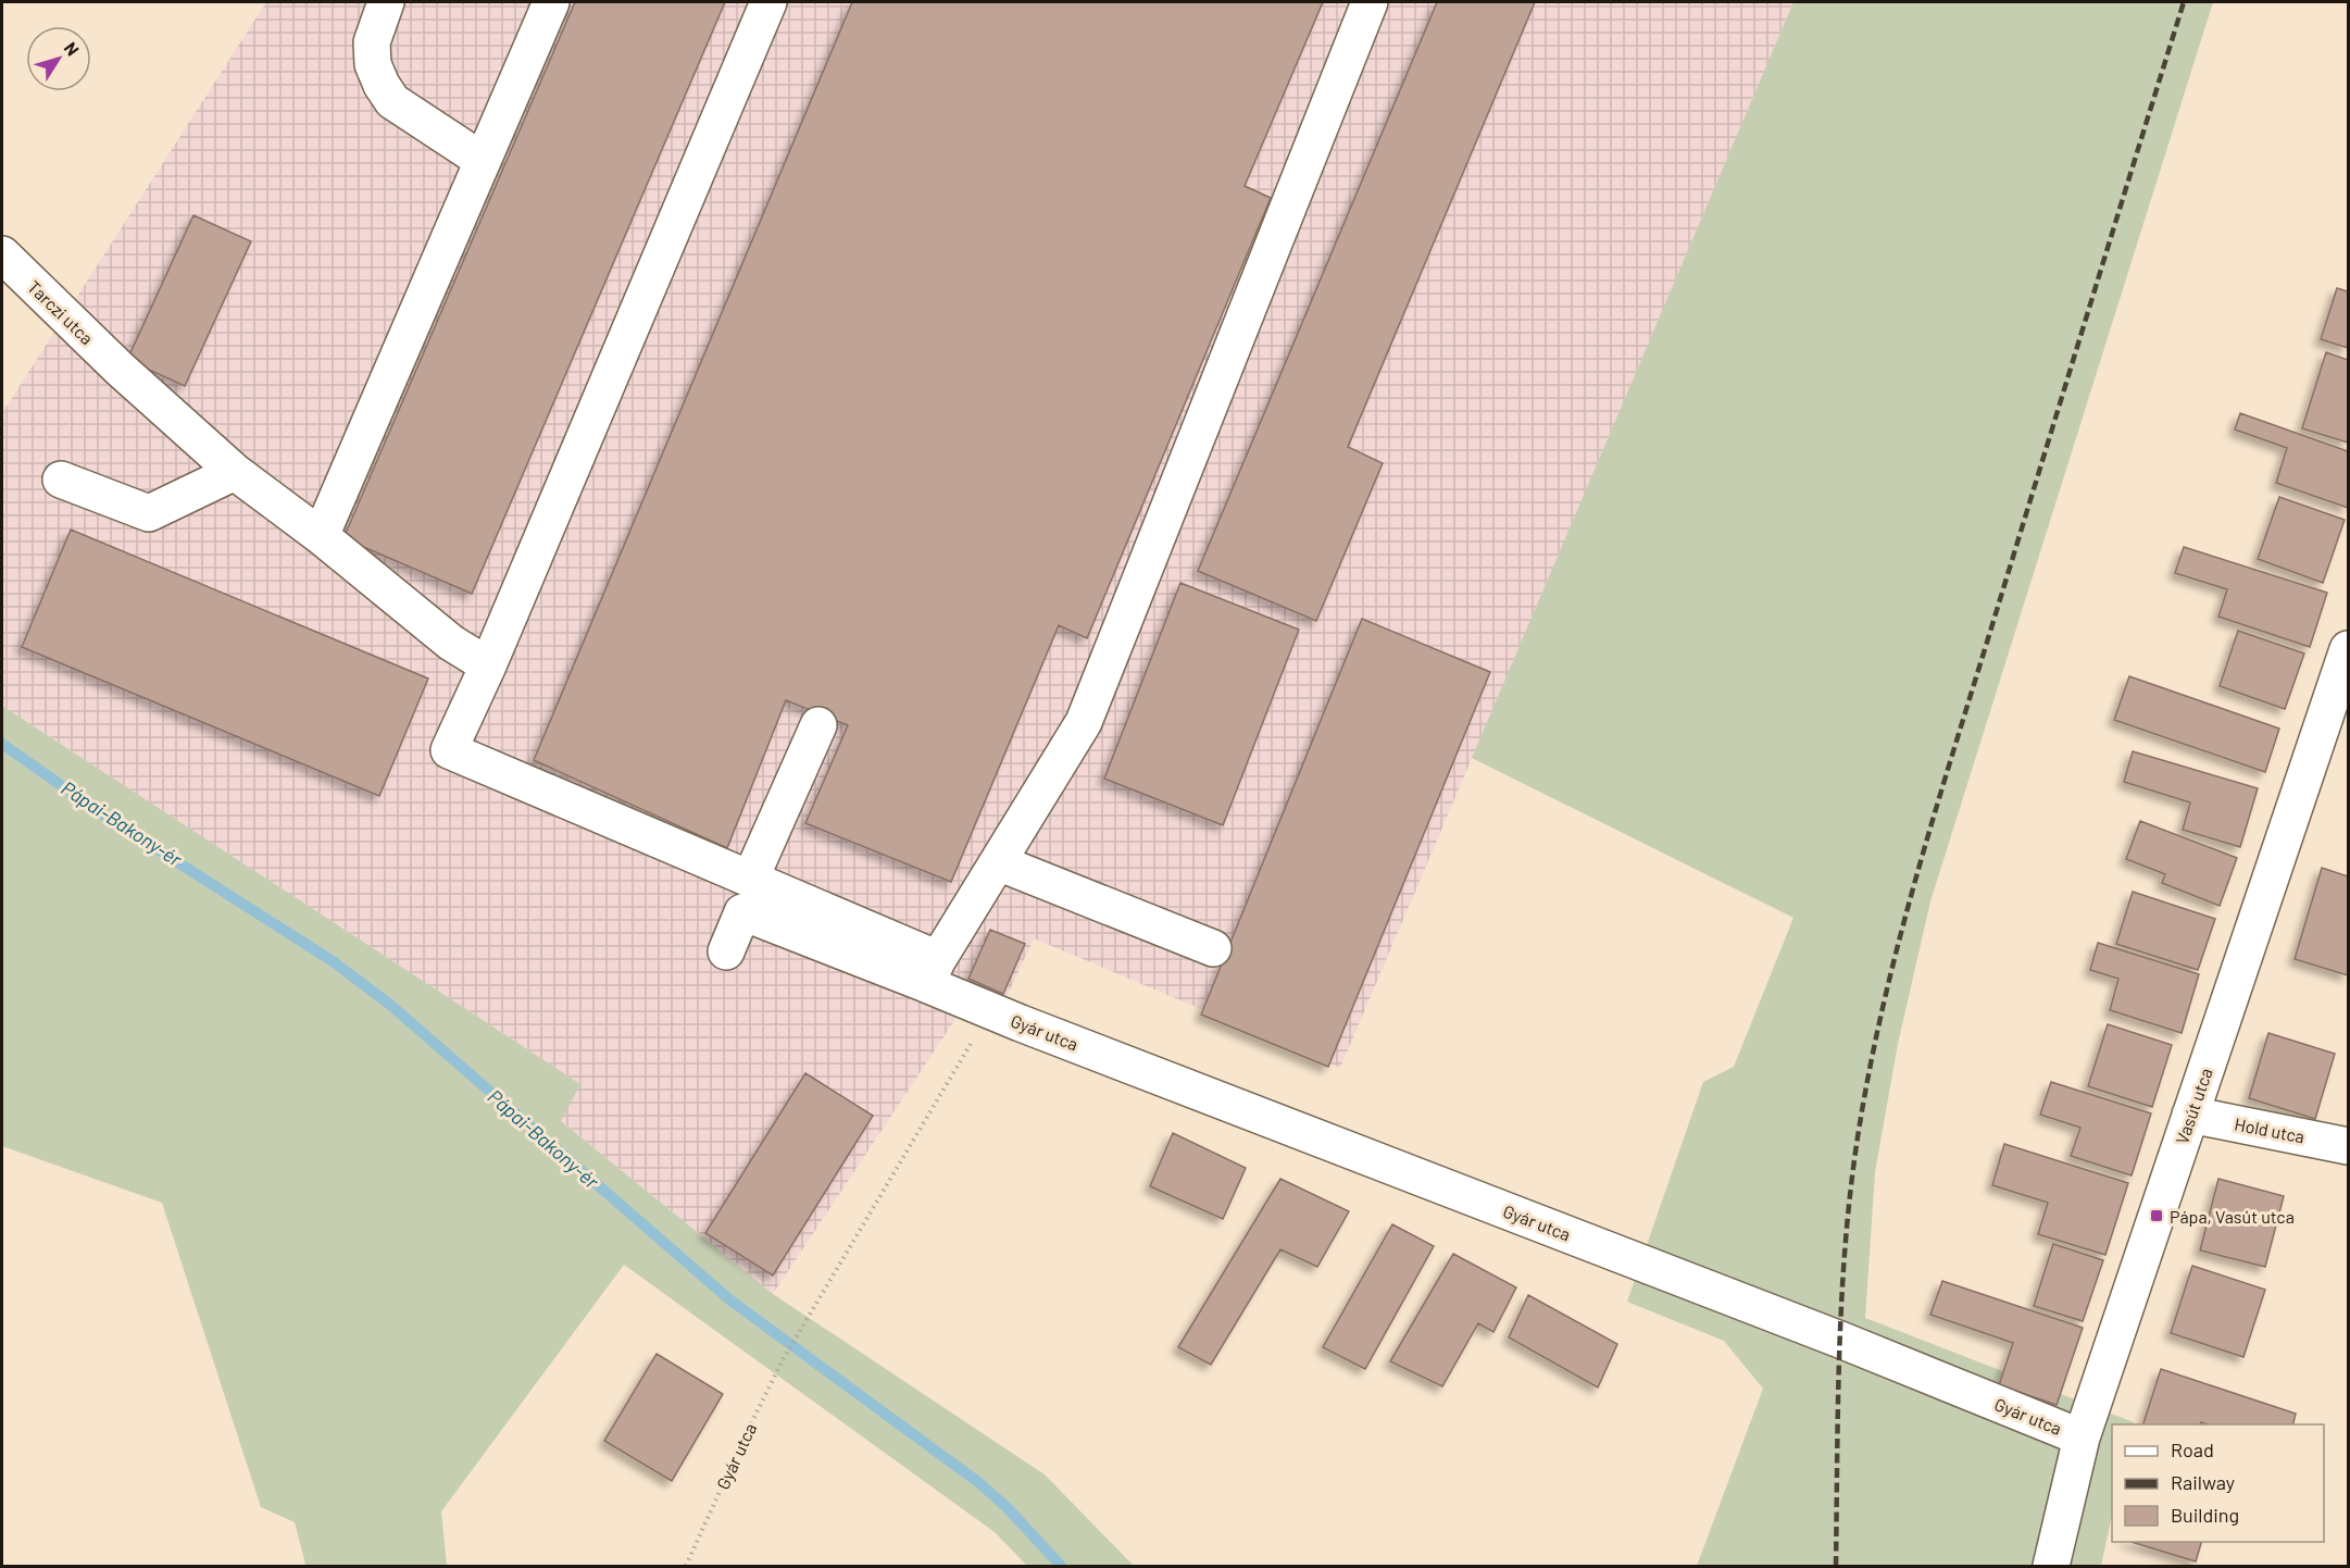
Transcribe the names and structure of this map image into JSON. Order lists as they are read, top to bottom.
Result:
{
  "streets": {
    "street": [
      "Tarczi utca",
      "Gyár utca",
      "Vasút utca",
      "Hold utca"
    ]
  },
  "crossings": [
    ["Gyár utca", "Vasút utca"],
    ["Vasút utca", "Hold utca"]
  ],
  "water": ["Pápai-Bakony-ér"],
  "places": {
    "transit": ["Pápa, Vasút utca"]
  },
  "legend": ["Road", "Railway", "Building"],
  "north": "top right"
}
